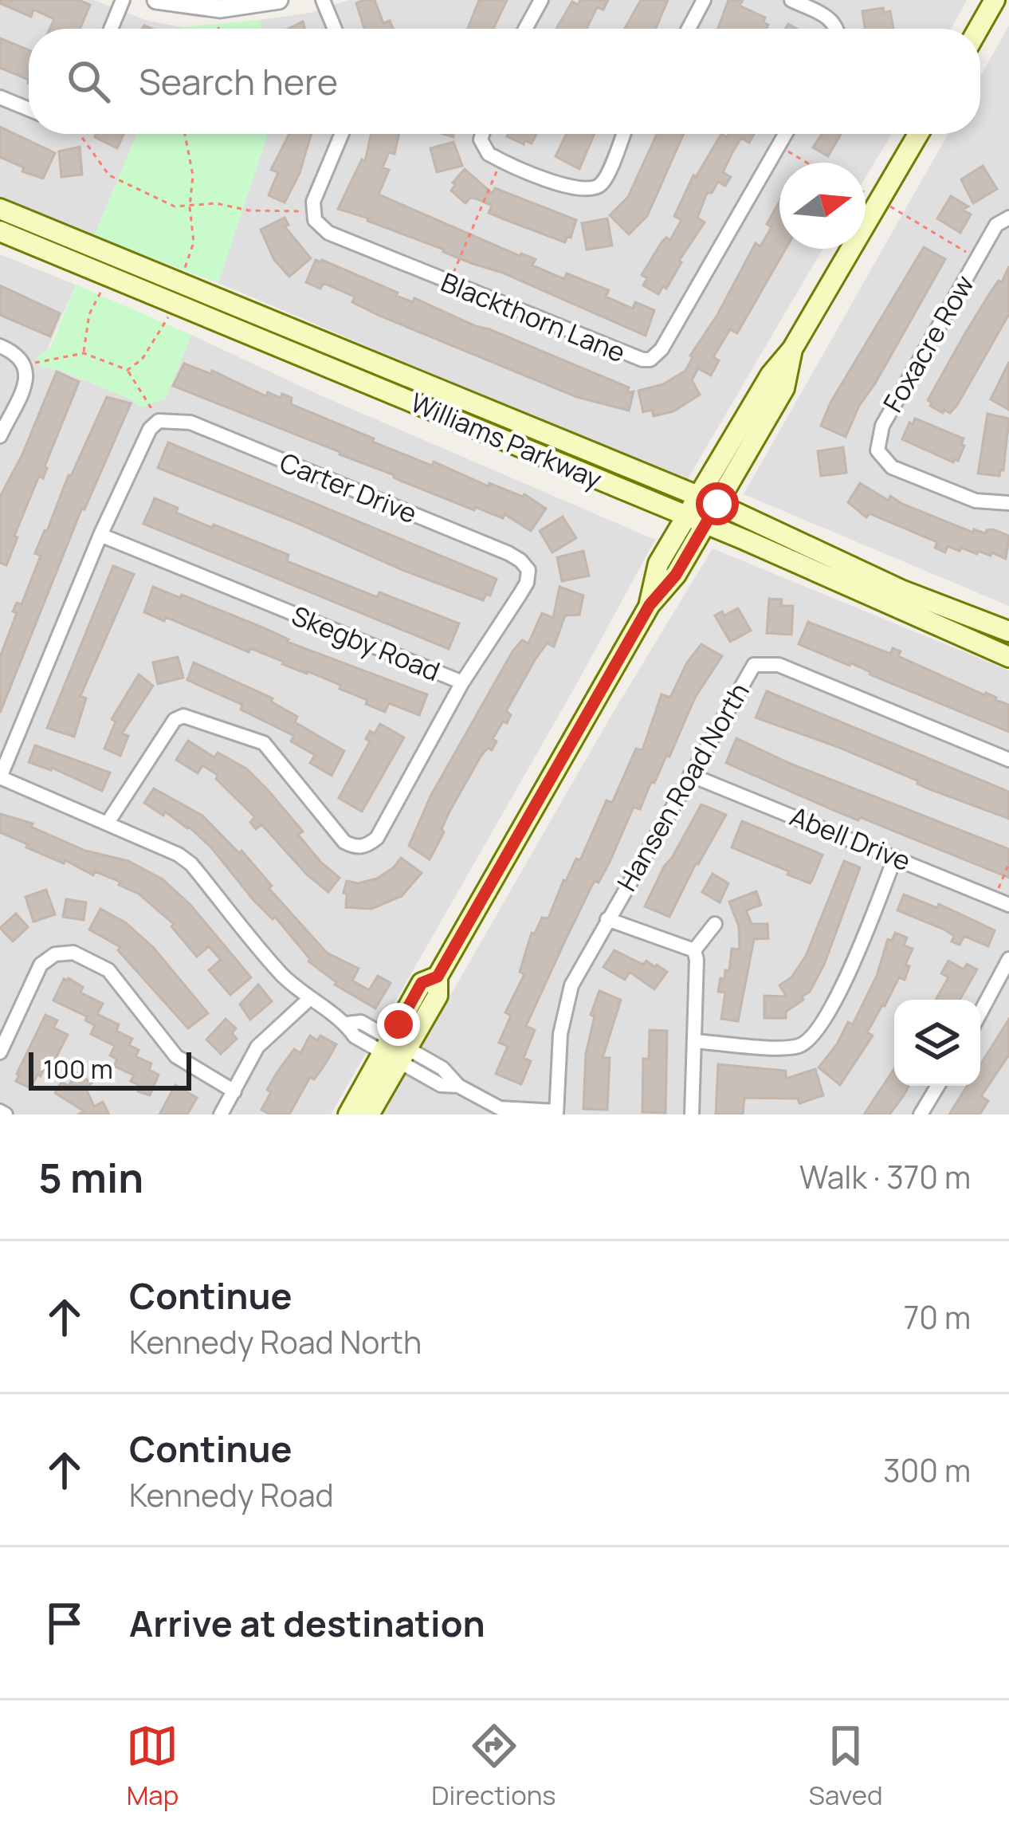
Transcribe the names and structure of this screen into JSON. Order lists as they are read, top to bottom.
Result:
{
  "streets": {
    "main road": ["Williams Parkway"],
    "street": [
      "Blackthorn Lane",
      "Foxacre Row",
      "Carter Drive",
      "Skegby Road",
      "Hansen Road North",
      "Abell Drive"
    ]
  },
  "crossings": [
    ["Carter Drive", "Skegby Road"],
    ["Hansen Road North", "Abell Drive"]
  ],
  "scale_bar": "100 m",
  "north": "right",
  "page": {
    "search": "Search here",
    "scale": "100 m",
    "heading": ["5 min", "Walk · 370 m"],
    "list": [
      ["Continue", "Kennedy Road North", "70 m"],
      ["Continue", "Kennedy Road", "300 m"],
      "Arrive at destination"
    ],
    "nav": ["Map", "Directions", "Saved"]
  }
}
